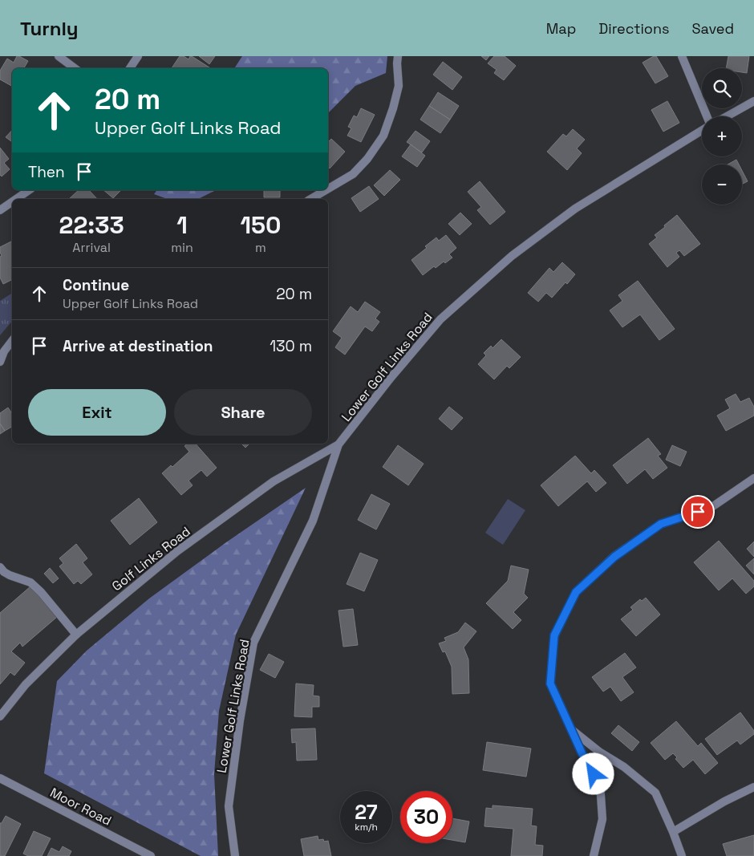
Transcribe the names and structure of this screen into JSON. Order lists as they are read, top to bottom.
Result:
{
  "streets": {
    "street": ["Lower Golf Links Road", "Golf Links Road", "Moor Road"]
  },
  "crossings": [
    ["Lower Golf Links Road", "Golf Links Road"]
  ],
  "page": {
    "header": "Turnly",
    "nav": ["Map", "Directions", "Saved"],
    "map_buttons": ["+", "−"],
    "turn": ["20 m", "Upper Golf Links Road"],
    "then": "Then",
    "eta": [
      "22:33",
      "Arrival",
      "1",
      "min",
      "150",
      "m"
    ],
    "list": [
      {
        "name": "Continue",
        "note": "Upper Golf Links Road",
        "value": "20 m"
      },
      {
        "name": "Arrive at destination",
        "value": "130 m"
      }
    ],
    "buttons": ["Exit", "Share"],
    "speed": "27 km/h",
    "limit": "30"
  }
}
